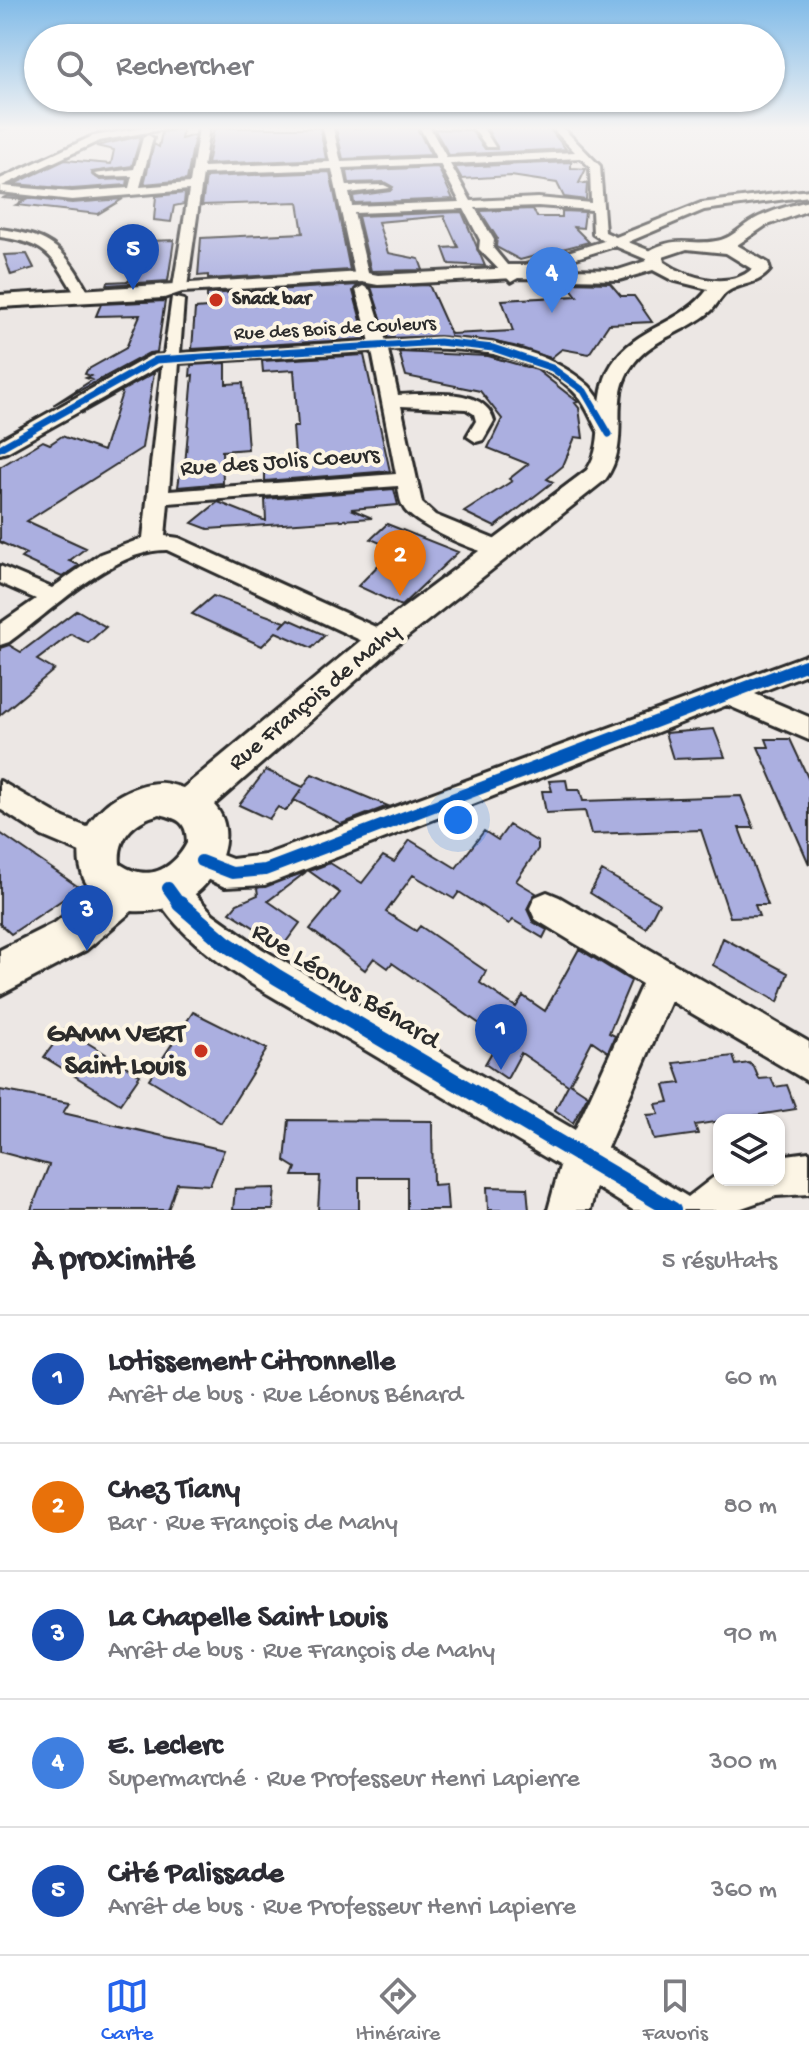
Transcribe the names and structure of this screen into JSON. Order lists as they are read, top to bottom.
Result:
{
  "streets": {
    "main road": ["Rue François de Mahy"],
    "street": ["Rue des Bois de Couleurs", "Rue des Jolis Coeurs", "Rue Léonus Bénard"]
  },
  "crossings": [
    ["Rue des Bois de Couleurs", "Rue François de Mahy"],
    ["Rue François de Mahy", "Rue Léonus Bénard"]
  ],
  "places": ["Snack bar", "GAMM VERT Saint Louis"],
  "page": {
    "search": "Rechercher",
    "pins": [
      "5",
      "4",
      "2",
      "3",
      "1"
    ],
    "heading": ["À proximité", "5 résultats"],
    "list": [
      {
        "mark": "1",
        "name": "Lotissement Citronnelle",
        "note": "Arrêt de bus · Rue Léonus Bénard",
        "value": "60 m"
      },
      {
        "mark": "2",
        "name": "Chez Tiany",
        "note": "Bar · Rue François de Mahy",
        "value": "80 m"
      },
      {
        "mark": "3",
        "name": "La Chapelle Saint Louis",
        "note": "Arrêt de bus · Rue François de Mahy",
        "value": "90 m"
      },
      {
        "mark": "4",
        "name": "E. Leclerc",
        "note": "Supermarché · Rue Professeur Henri Lapierre",
        "value": "300 m"
      },
      {
        "mark": "5",
        "name": "Cité Palissade",
        "note": "Arrêt de bus · Rue Professeur Henri Lapierre",
        "value": "360 m"
      }
    ],
    "nav": ["Carte", "Itinéraire", "Favoris"]
  }
}
